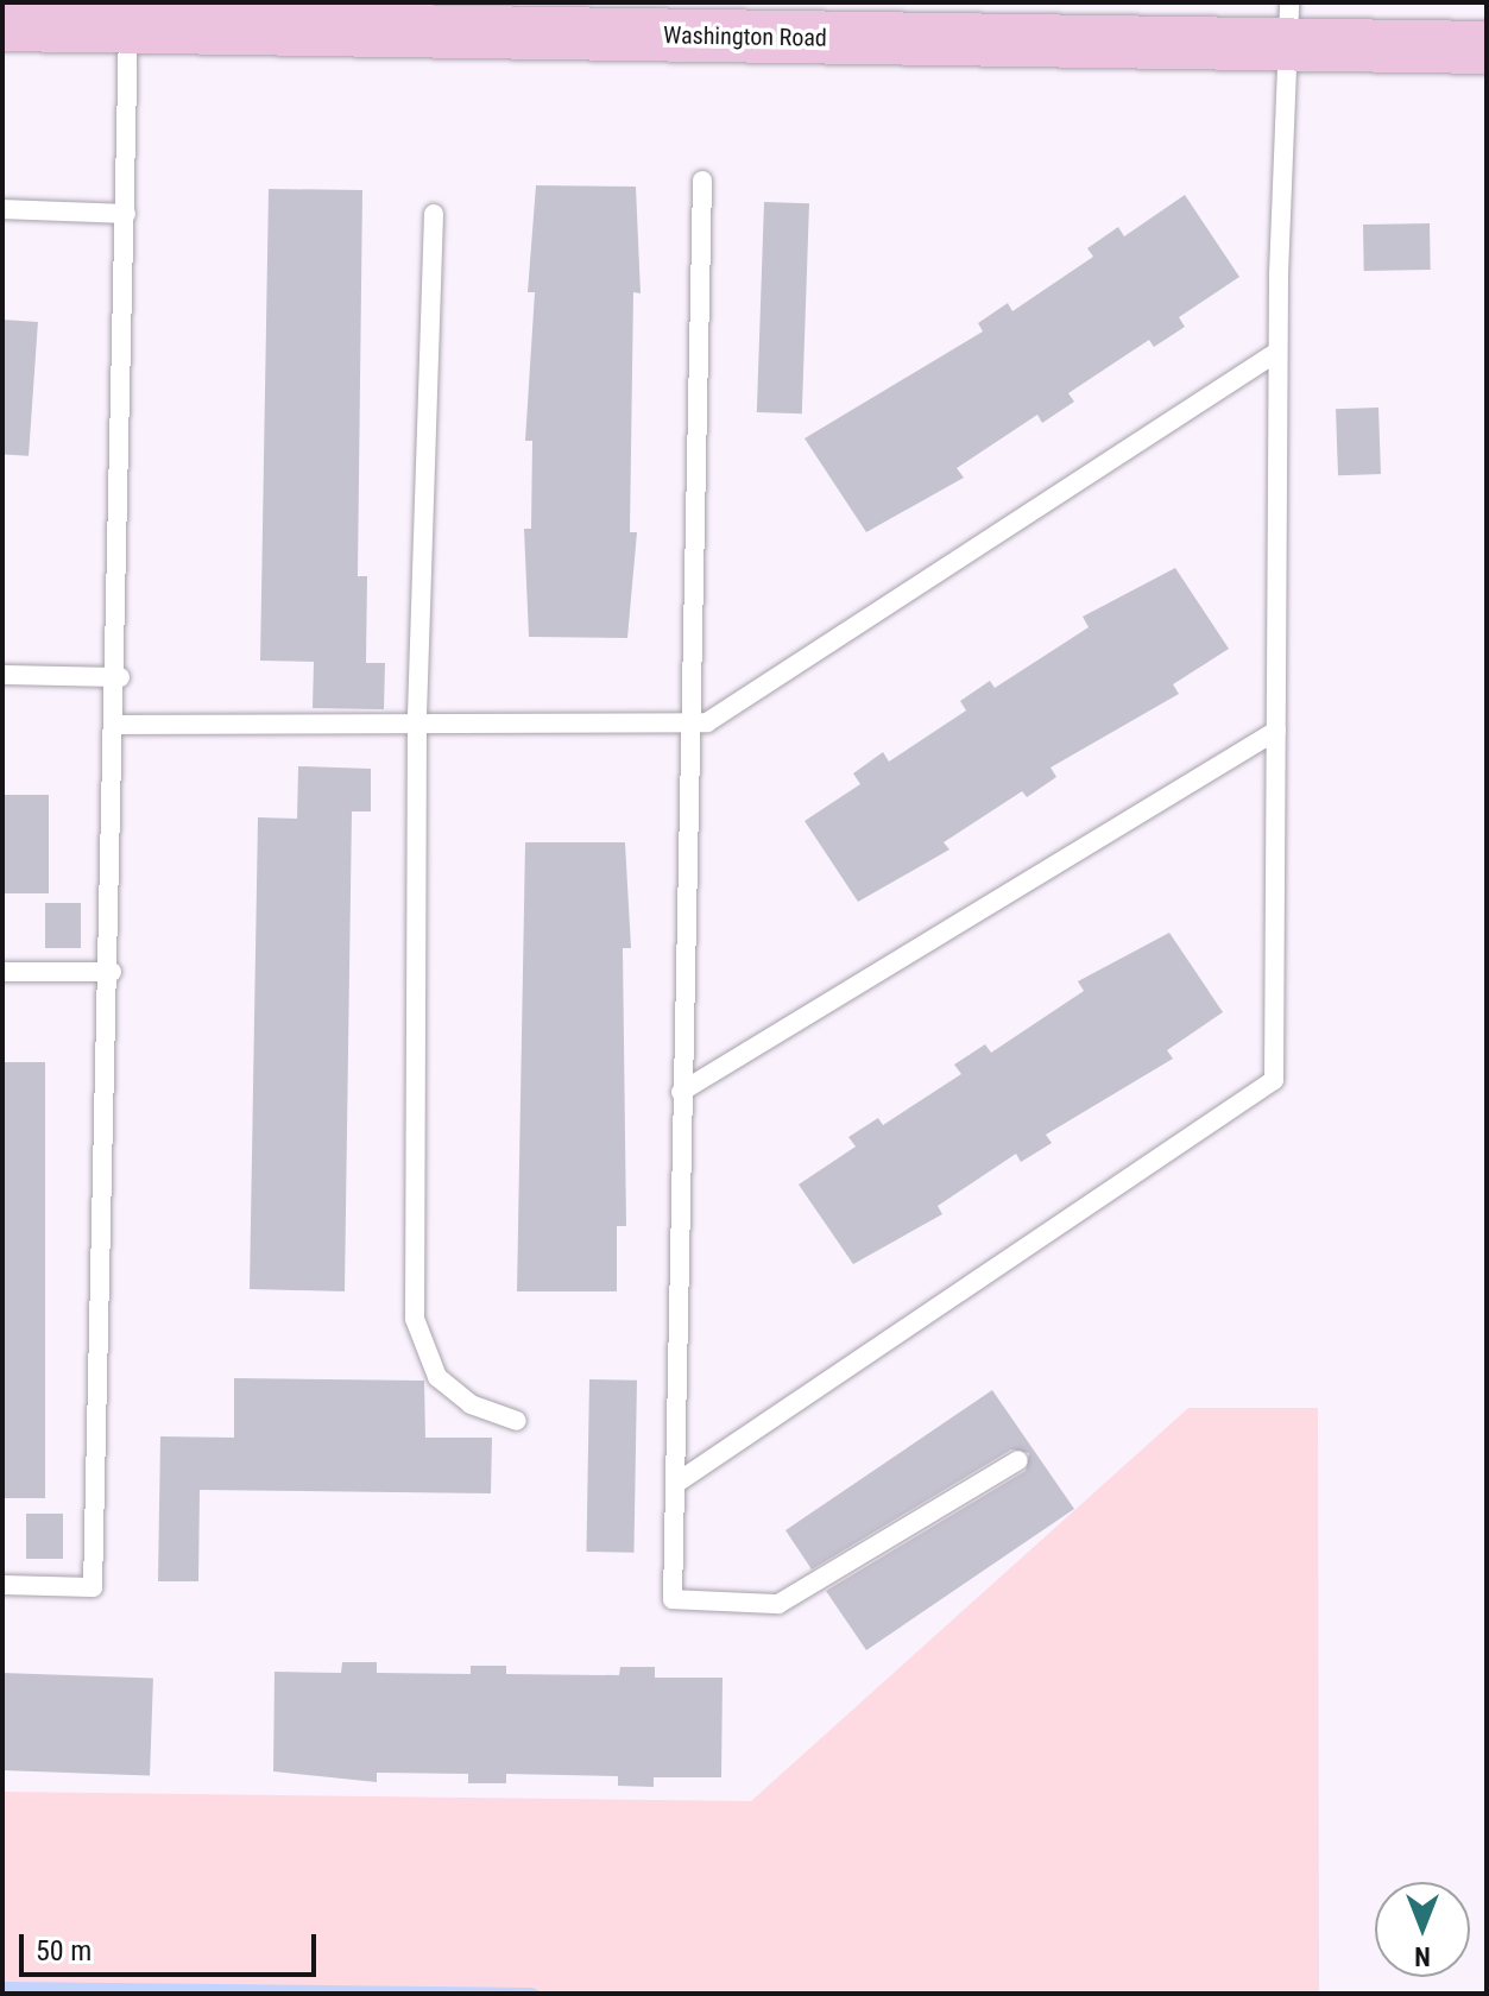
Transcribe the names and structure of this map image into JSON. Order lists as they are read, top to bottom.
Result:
{
  "streets": {
    "main road": ["Washington Road"]
  },
  "scale_bar": "50 m",
  "north": "bottom"
}
